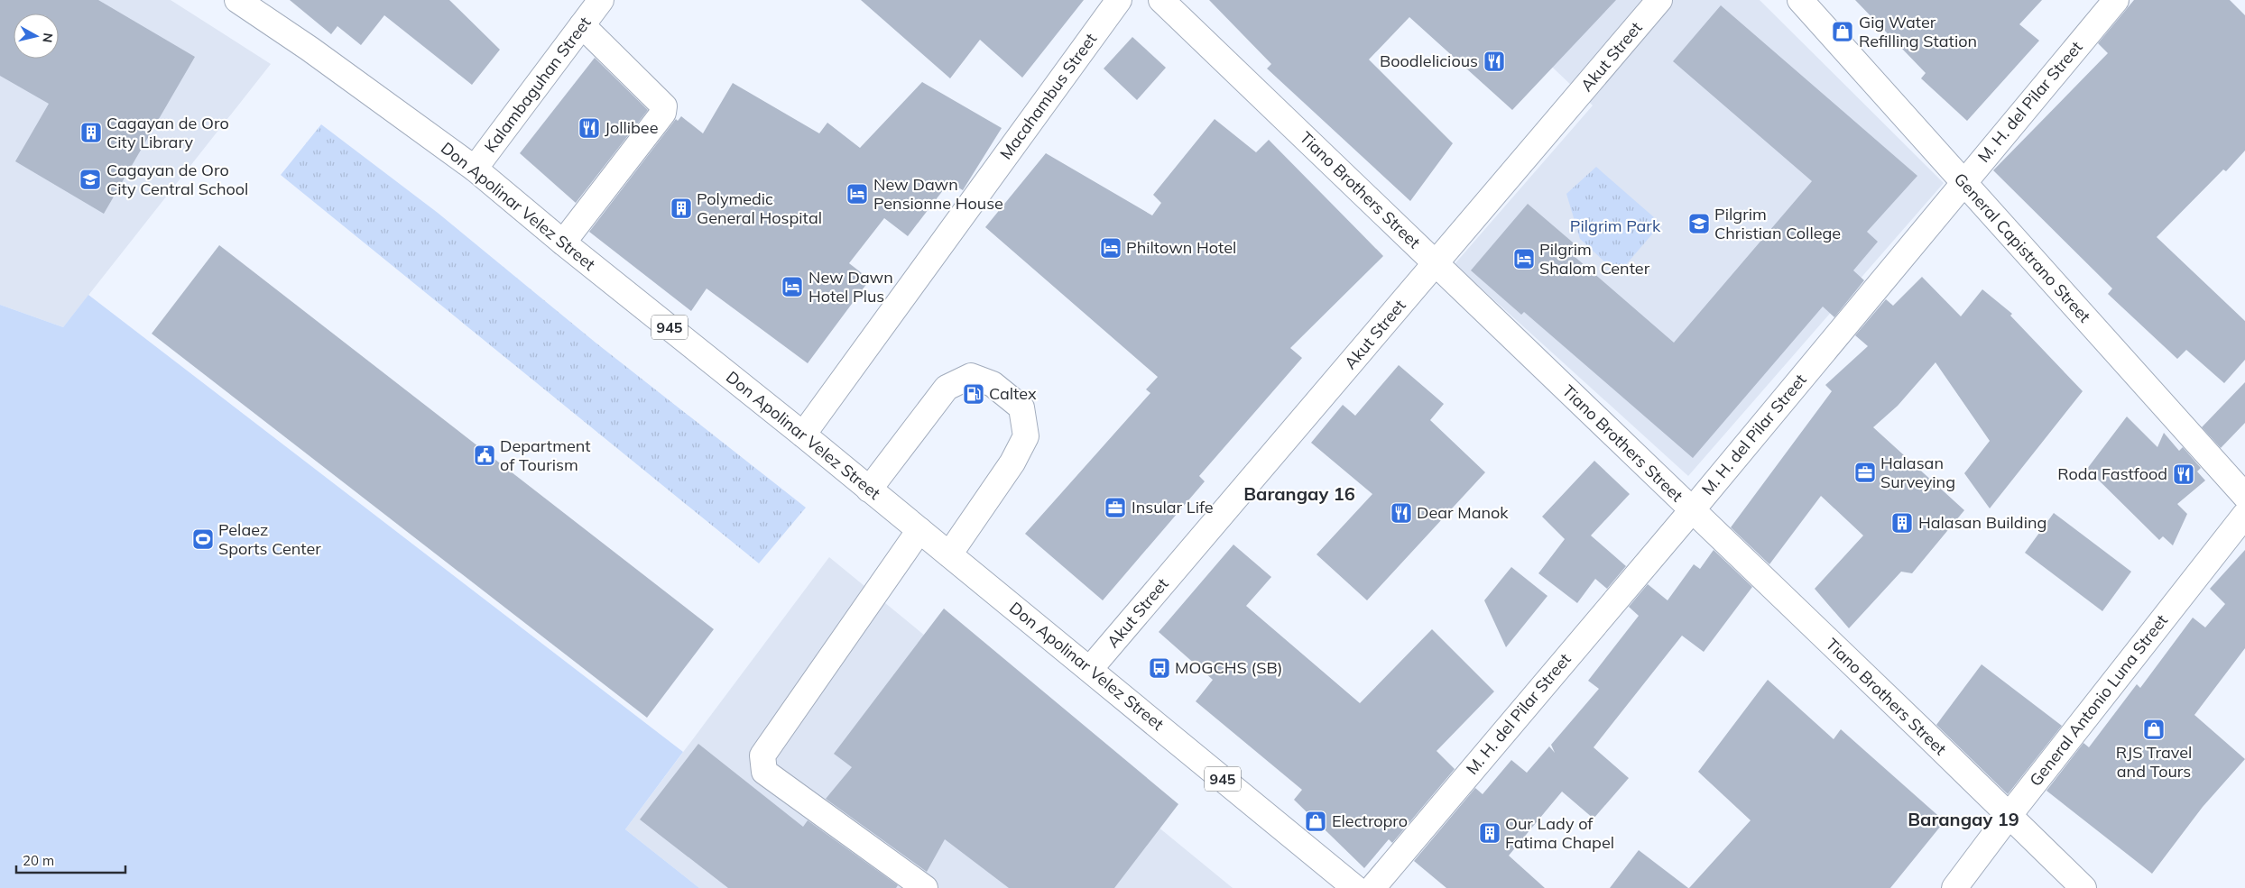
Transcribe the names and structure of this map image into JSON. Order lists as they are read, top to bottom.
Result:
{
  "streets": {
    "street": [
      "Akut Street",
      "Kalambaguhan Street",
      "Macahambus Street",
      "M. H. del Pilar Street",
      "Tiano Brothers Street",
      "Don Apolinar Velez Street",
      "General Capistrano Street",
      "945",
      "General Antonio Luna Street"
    ]
  },
  "crossings": [
    ["Akut Street", "Tiano Brothers Street"],
    ["Akut Street", "Don Apolinar Velez Street"],
    ["Kalambaguhan Street", "Don Apolinar Velez Street"],
    ["Macahambus Street", "Don Apolinar Velez Street"],
    ["M. H. del Pilar Street", "Tiano Brothers Street"],
    ["M. H. del Pilar Street", "General Capistrano Street"],
    ["Tiano Brothers Street", "General Antonio Luna Street"]
  ],
  "districts": ["Barangay 16", "Barangay 19"],
  "parks": ["Pilgrim Park"],
  "places": {
    "shop": ["Gig Water Refilling Station", "RJS Travel and Tours", "Electropro"],
    "restaurant": [
      "Boodlelicious",
      "Jollibee",
      "Roda Fastfood",
      "Dear Manok"
    ],
    "building": [
      "Cagayan de Oro City Library",
      "Polymedic General Hospital",
      "Halasan Building",
      "Our Lady of Fatima Chapel"
    ],
    "school or university": ["Cagayan de Oro City Central School", "Pilgrim Christian College"],
    "hotel": [
      "New Dawn Pensionne House",
      "Philtown Hotel",
      "Pilgrim Shalom Center",
      "New Dawn Hotel Plus"
    ],
    "fuel station": ["Caltex"],
    "public building": ["Department of Tourism"],
    "office": ["Halasan Surveying", "Insular Life"],
    "sports": ["Pelaez Sports Center"],
    "bus stop": ["MOGCHS (SB)"]
  },
  "scale_bar": "20 m",
  "north": "right"
}
